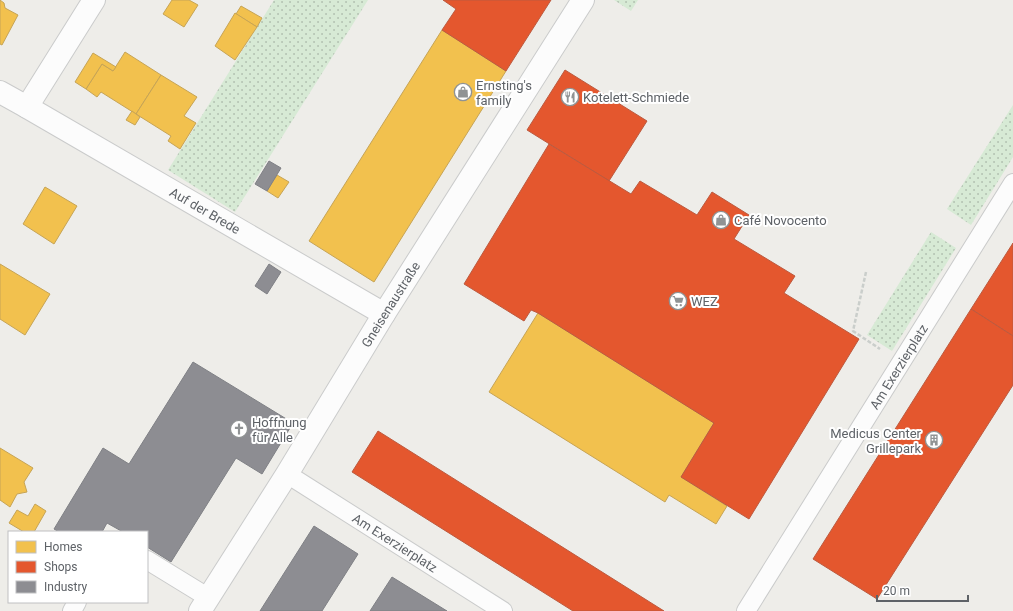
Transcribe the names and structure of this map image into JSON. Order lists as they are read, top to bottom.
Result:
{
  "streets": {
    "street": ["Auf der Brede", "Gneisenaustraße"],
    "lane": ["Am Exerzierplatz"]
  },
  "crossings": [
    ["Auf der Brede", "Gneisenaustraße"],
    ["Gneisenaustraße", "Am Exerzierplatz"]
  ],
  "places": {
    "shop": ["Ernsting's family", "Café Novocento"],
    "restaurant": ["Kotelett-Schmiede"],
    "supermarket": ["WEZ"],
    "church": ["Hoffnung für Alle"],
    "building": ["Medicus Center Grillepark"]
  },
  "legend": ["Homes", "Shops", "Industry"],
  "scale_bar": "20 m"
}
